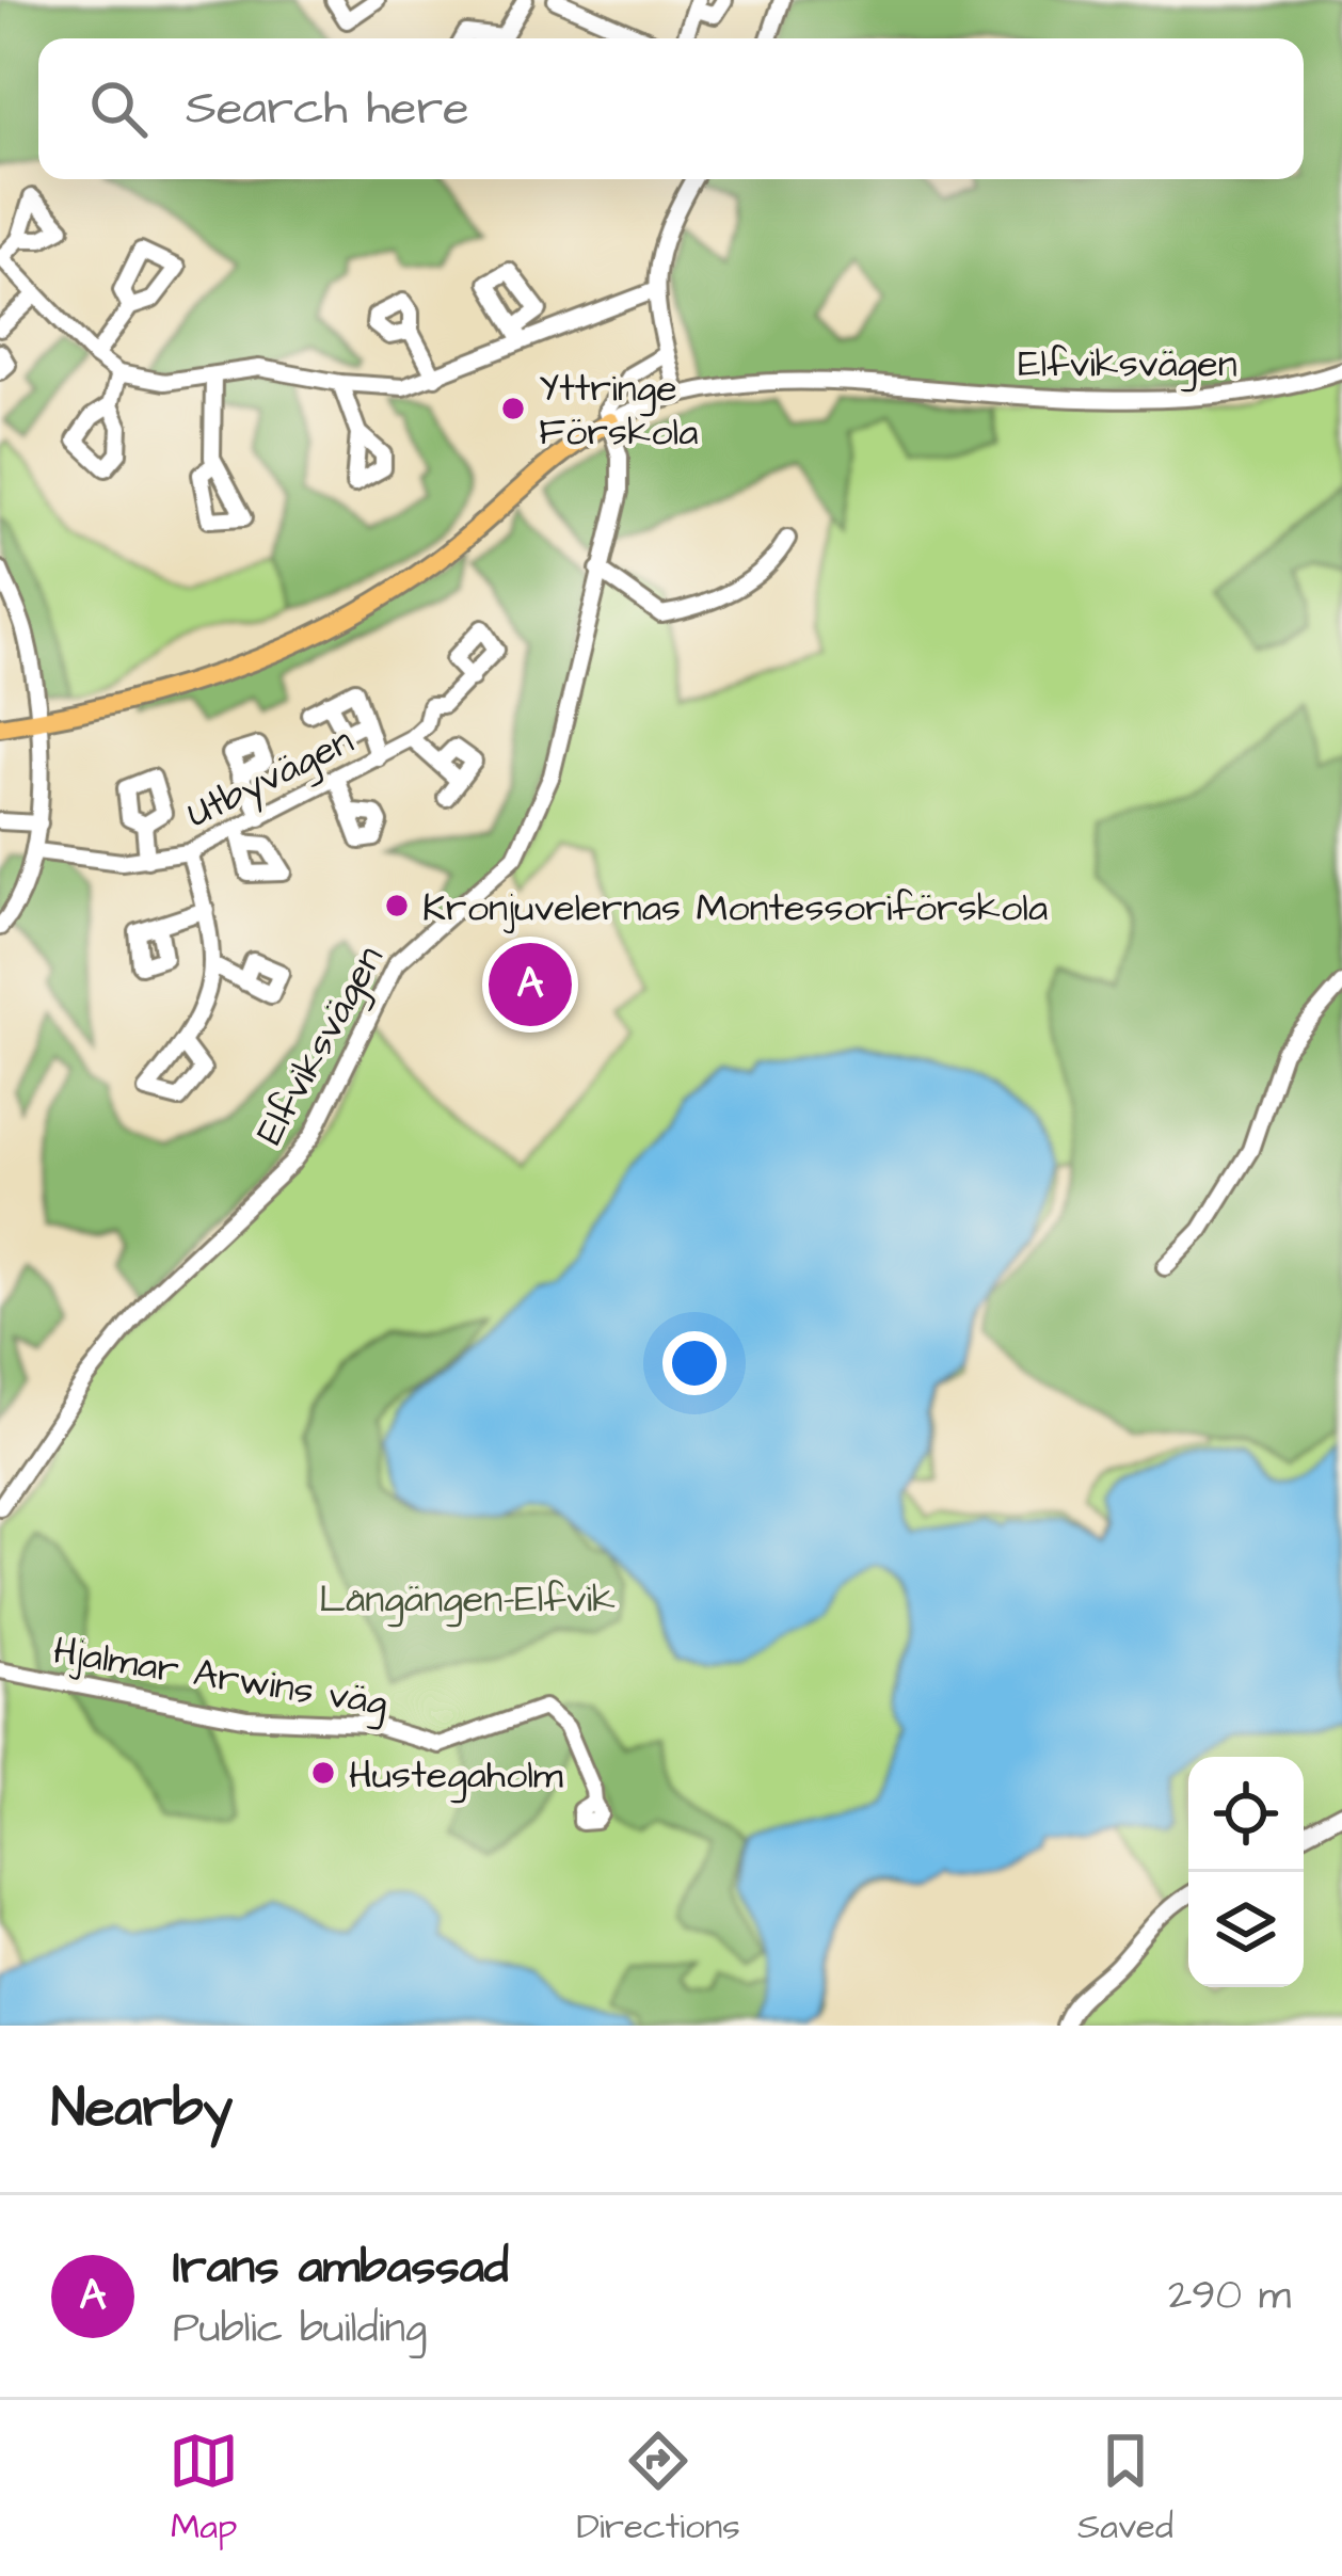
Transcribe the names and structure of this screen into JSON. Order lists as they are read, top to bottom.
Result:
{
  "streets": {
    "street": ["Elfviksvägen", "Utbyvägen", "Hjalmar Arwins väg"]
  },
  "parks": ["Långängen-Elfvik"],
  "places": ["Yttringe Förskola", "Kronjuvelernas Montessoriförskola", "Hustegaholm"],
  "page": {
    "search": "Search here",
    "pins": "A",
    "heading": "Nearby",
    "list": [
      {
        "mark": "A",
        "name": "Irans ambassad",
        "note": "Public building",
        "value": "290 m"
      }
    ],
    "nav": ["Map", "Directions", "Saved"]
  }
}
